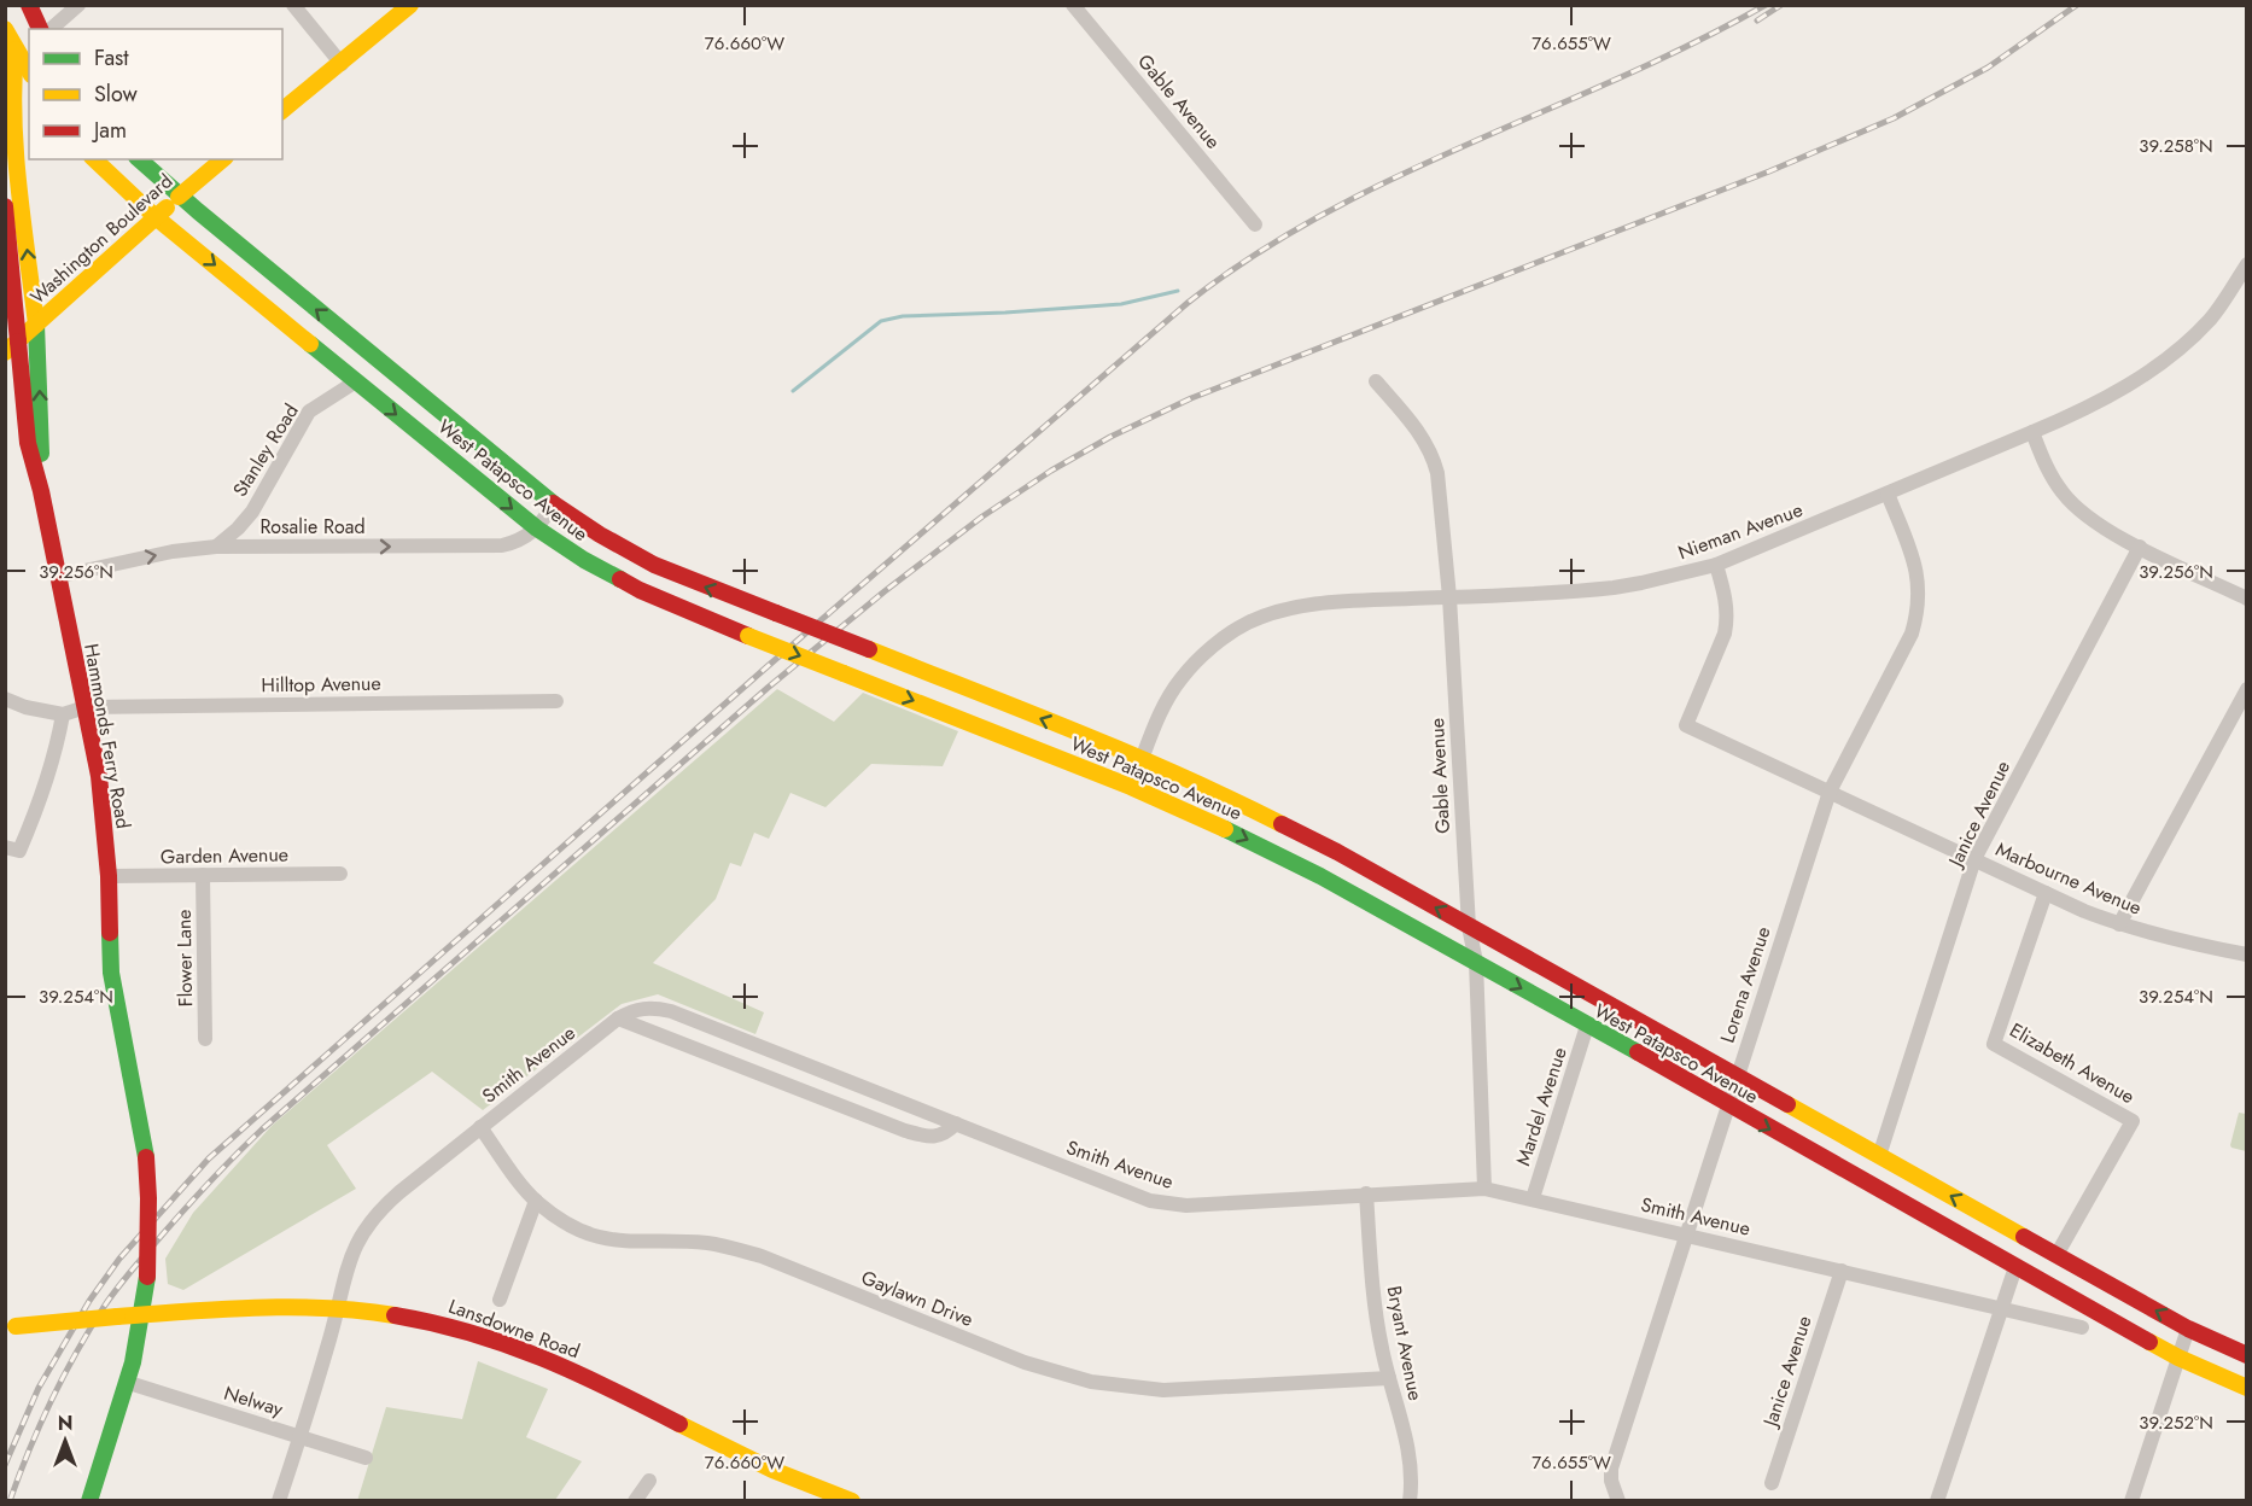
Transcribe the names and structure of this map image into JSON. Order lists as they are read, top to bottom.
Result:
{
  "streets": {
    "main road": [
      "Washington Boulevard",
      "West Patapsco Avenue",
      "Hammonds Ferry Road",
      "Lansdowne Road"
    ],
    "street": [
      "Gable Avenue",
      "Stanley Road",
      "Rosalie Road",
      "Nieman Avenue",
      "Hilltop Avenue",
      "Janice Avenue",
      "Garden Avenue",
      "Marbourne Avenue",
      "Flower Lane",
      "Lorena Avenue",
      "Elizabeth Avenue",
      "Smith Avenue",
      "Mardel Avenue",
      "Gaylawn Drive",
      "Bryant Avenue",
      "Nelway"
    ]
  },
  "crossings": [
    ["Gable Avenue", "West Patapsco Avenue"],
    ["Gable Avenue", "Nieman Avenue"],
    ["Gable Avenue", "Smith Avenue"],
    ["Washington Boulevard", "West Patapsco Avenue"],
    ["Washington Boulevard", "Hammonds Ferry Road"],
    ["Stanley Road", "West Patapsco Avenue"],
    ["Stanley Road", "Rosalie Road"],
    ["West Patapsco Avenue", "Rosalie Road"],
    ["West Patapsco Avenue", "Nieman Avenue"],
    ["West Patapsco Avenue", "Janice Avenue"],
    ["West Patapsco Avenue", "Lorena Avenue"],
    ["West Patapsco Avenue", "Elizabeth Avenue"],
    ["West Patapsco Avenue", "Mardel Avenue"],
    ["Rosalie Road", "Hammonds Ferry Road"],
    ["Nieman Avenue", "Marbourne Avenue"],
    ["Nieman Avenue", "Lorena Avenue"],
    ["Hilltop Avenue", "Hammonds Ferry Road"],
    ["Hammonds Ferry Road", "Garden Avenue"],
    ["Hammonds Ferry Road", "Lansdowne Road"],
    ["Hammonds Ferry Road", "Nelway"],
    ["Janice Avenue", "Marbourne Avenue"],
    ["Janice Avenue", "Smith Avenue"],
    ["Garden Avenue", "Flower Lane"],
    ["Marbourne Avenue", "Lorena Avenue"],
    ["Marbourne Avenue", "Elizabeth Avenue"],
    ["Lorena Avenue", "Smith Avenue"],
    ["Smith Avenue", "Mardel Avenue"],
    ["Smith Avenue", "Gaylawn Drive"],
    ["Smith Avenue", "Lansdowne Road"],
    ["Smith Avenue", "Bryant Avenue"],
    ["Smith Avenue", "Nelway"],
    ["Gaylawn Drive", "Bryant Avenue"]
  ],
  "one_way": ["Rosalie Road"],
  "legend": ["Fast", "Slow", "Jam"],
  "north": "top",
  "coordinates": [
    "76.660°W",
    "76.655°W",
    "39.258°N",
    "39.256°N",
    "39.254°N",
    "39.252°N"
  ]
}
